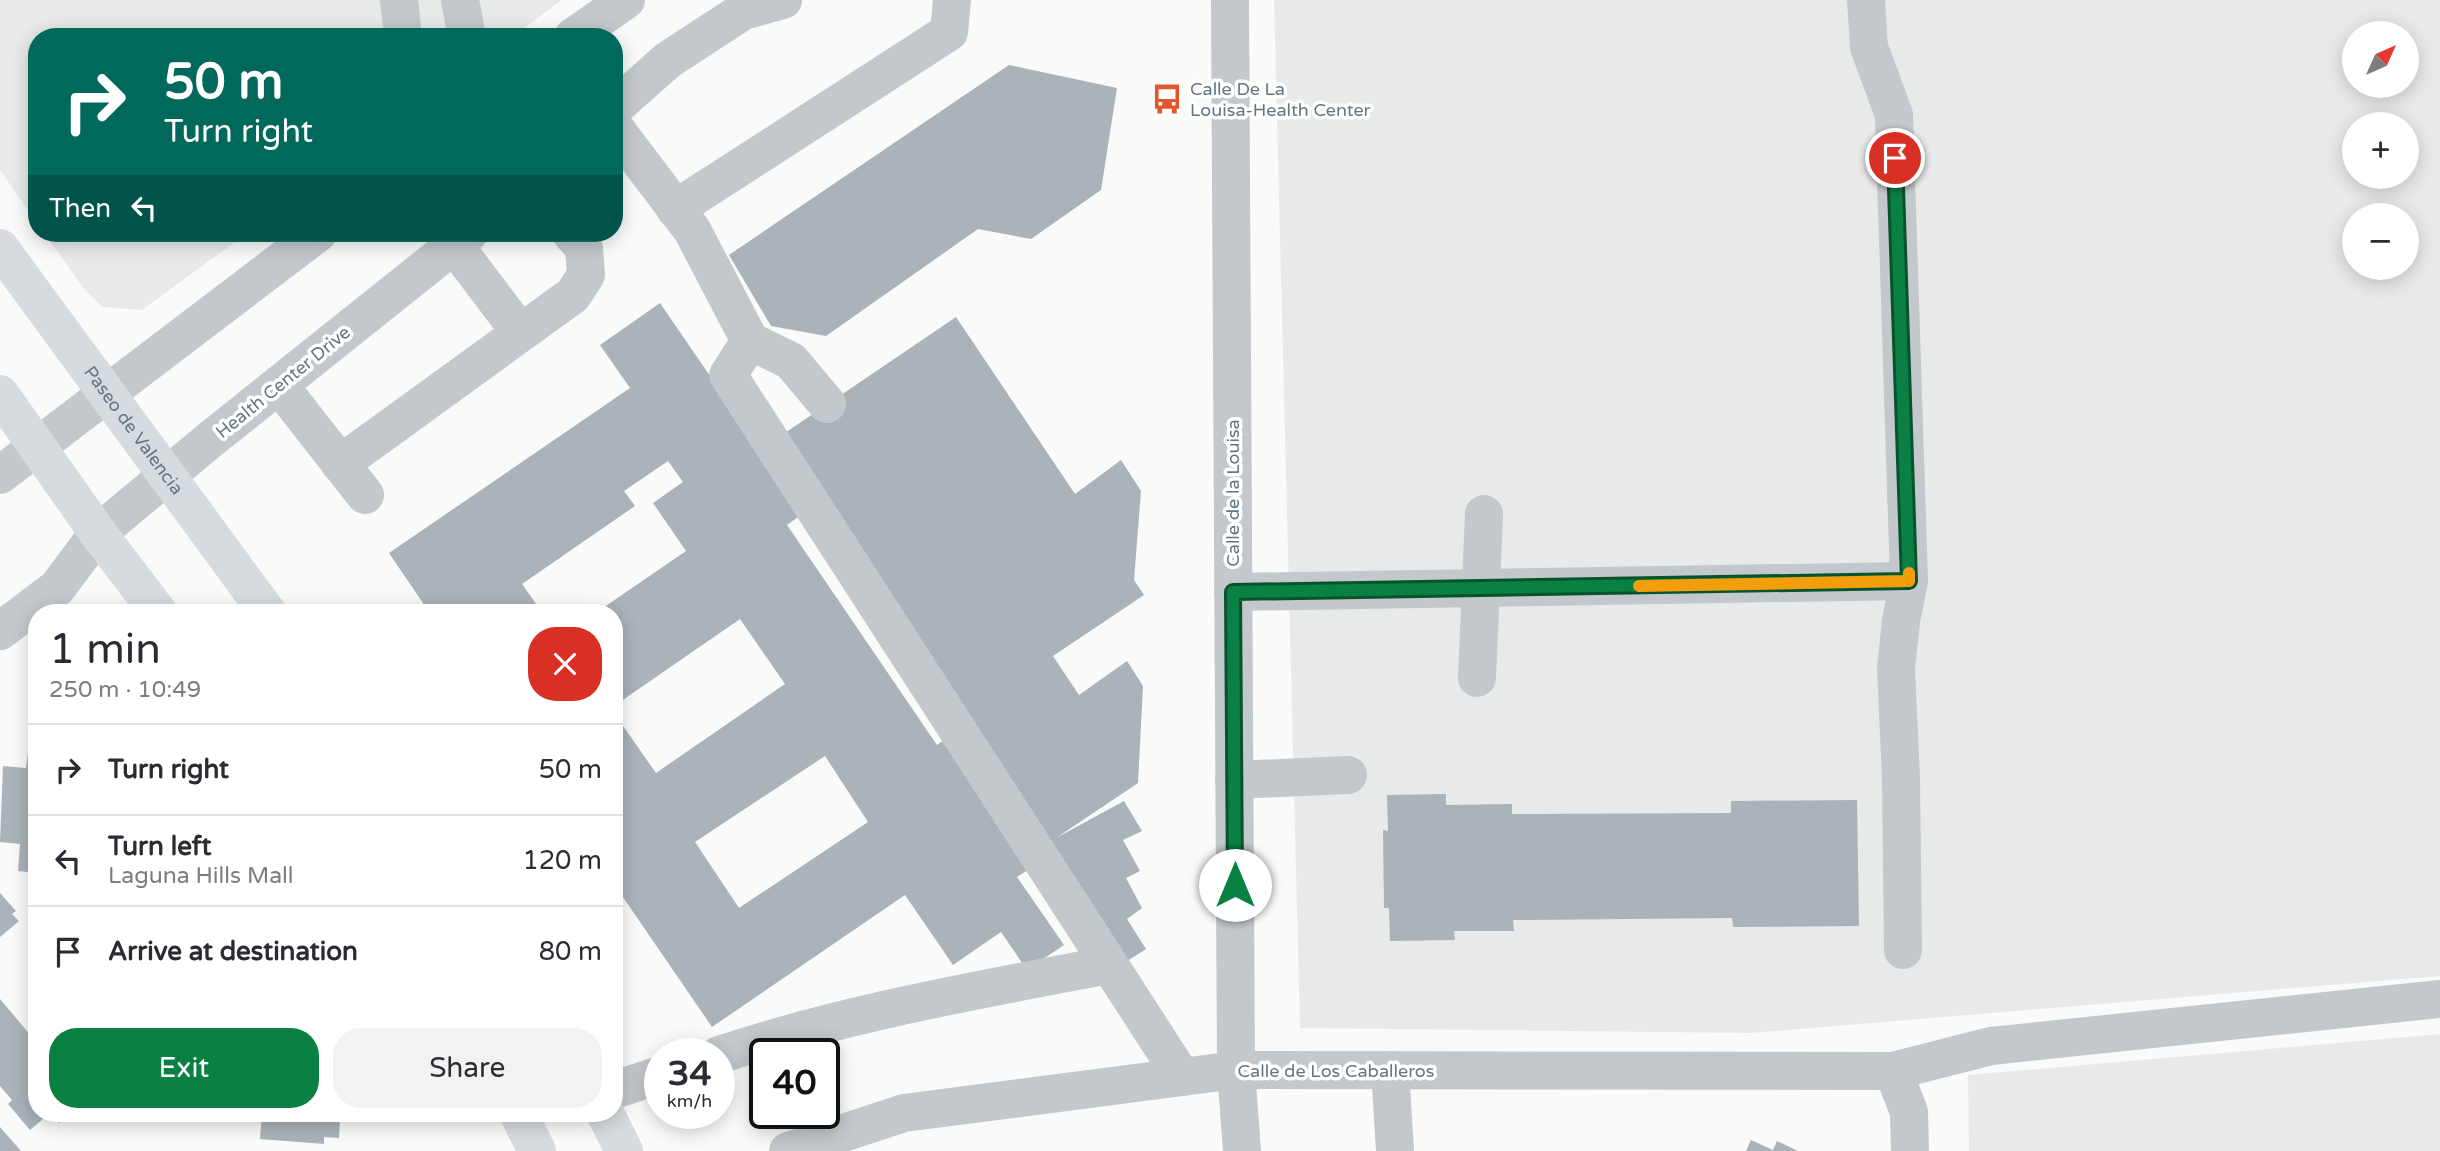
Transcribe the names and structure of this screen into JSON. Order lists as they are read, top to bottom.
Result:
{
  "streets": {
    "main road": ["Paseo de Valencia"],
    "street": ["Health Center Drive", "Calle de la Louisa", "Calle de Los Caballeros"]
  },
  "crossings": [
    ["Health Center Drive", "Paseo de Valencia"],
    ["Calle de la Louisa", "Calle de Los Caballeros"]
  ],
  "places": {
    "bus stop": ["Calle De La Louisa-Health Center"]
  },
  "north": "top right",
  "page": {
    "map_buttons": ["+", "−"],
    "turn": ["50 m", "Turn right"],
    "then": "Then",
    "heading": ["1 min", "250 m · 10:49"],
    "list": [
      {
        "name": "Turn right",
        "value": "50 m"
      },
      {
        "name": "Turn left",
        "note": "Laguna Hills Mall",
        "value": "120 m"
      },
      {
        "name": "Arrive at destination",
        "value": "80 m"
      }
    ],
    "buttons": ["Exit", "Share"],
    "speed": "34 km/h",
    "limit": "40"
  }
}
